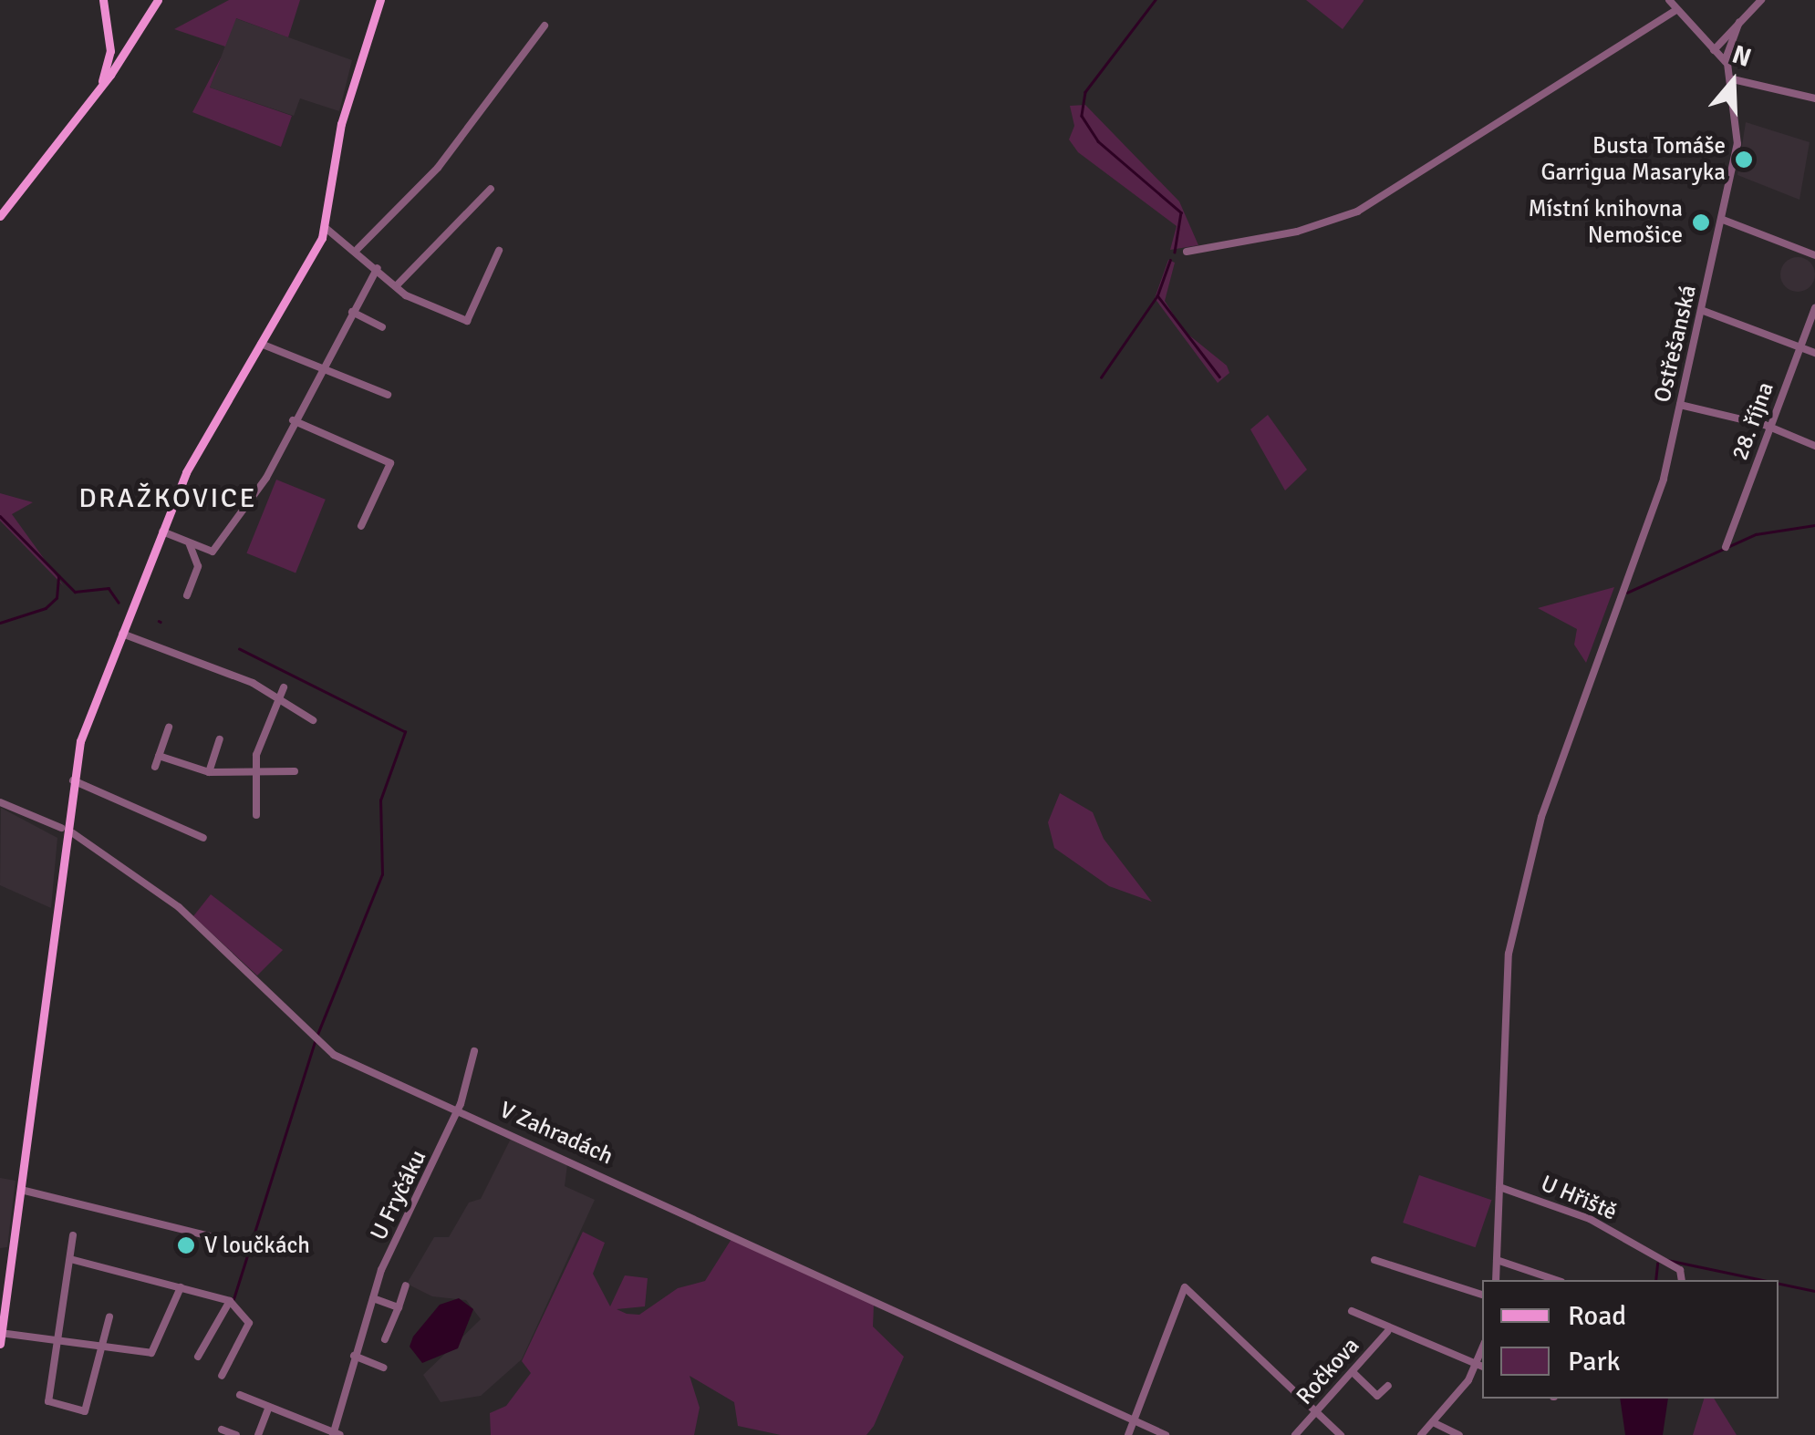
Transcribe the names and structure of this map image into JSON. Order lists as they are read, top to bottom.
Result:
{
  "streets": {
    "street": [
      "Ostřešanská",
      "28. října",
      "V Zahradách",
      "U Fryčáku",
      "U Hřiště",
      "Ročkova"
    ]
  },
  "crossings": [
    ["Ostřešanská", "U Hřiště"],
    ["V Zahradách", "U Fryčáku"]
  ],
  "districts": ["DRAŽKOVICE"],
  "places": ["Busta Tomáše Garrigua Masaryka", "Místní knihovna Nemošice", "V loučkách"],
  "legend": ["Road", "Park"],
  "north": "top"
}
